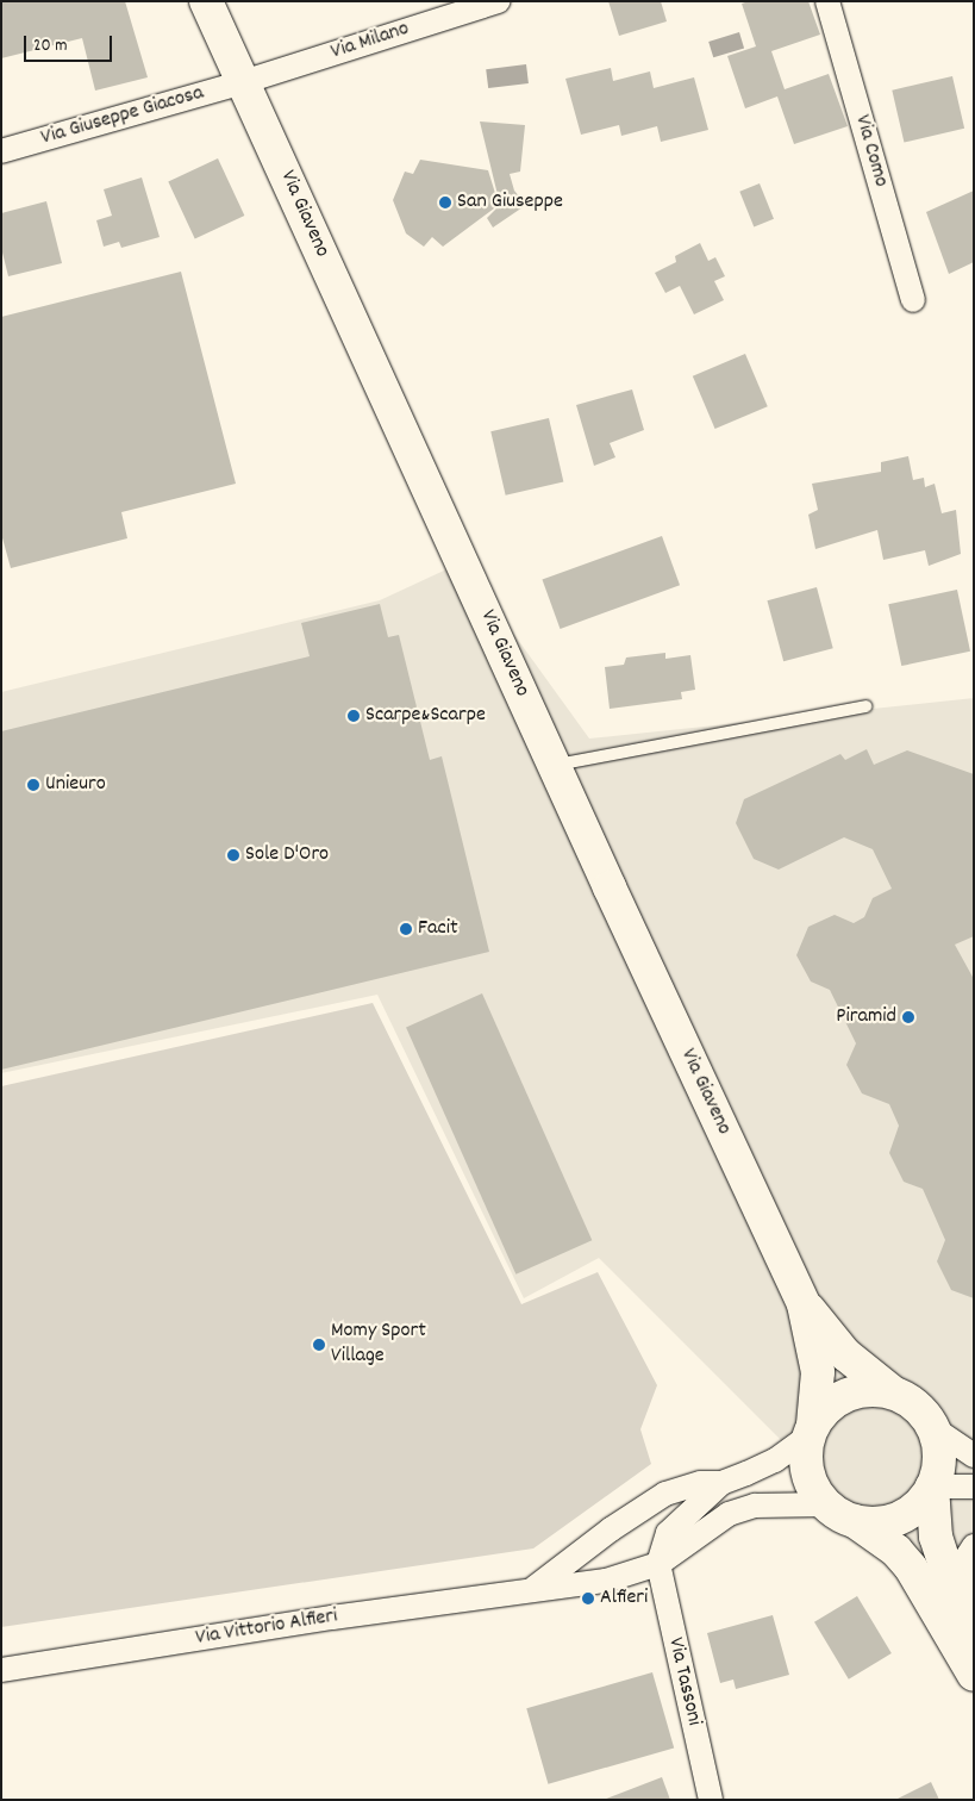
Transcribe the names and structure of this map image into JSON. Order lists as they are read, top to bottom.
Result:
{
  "streets": {
    "main road": ["Via Giaveno"],
    "street": [
      "Via Milano",
      "Via Giuseppe Giacosa",
      "Via Como",
      "Via Vittorio Alfieri",
      "Via Tassoni"
    ]
  },
  "crossings": [
    ["Via Milano", "Via Giuseppe Giacosa"],
    ["Via Milano", "Via Giaveno"],
    ["Via Giuseppe Giacosa", "Via Giaveno"],
    ["Via Giaveno", "Via Vittorio Alfieri"],
    ["Via Vittorio Alfieri", "Via Tassoni"]
  ],
  "places": [
    "San Giuseppe",
    "Scarpe&Scarpe",
    "Unieuro",
    "Sole D'Oro",
    "Facit",
    "Piramid",
    "Momy Sport Village",
    "Alfieri"
  ],
  "scale_bar": "20 m"
}
